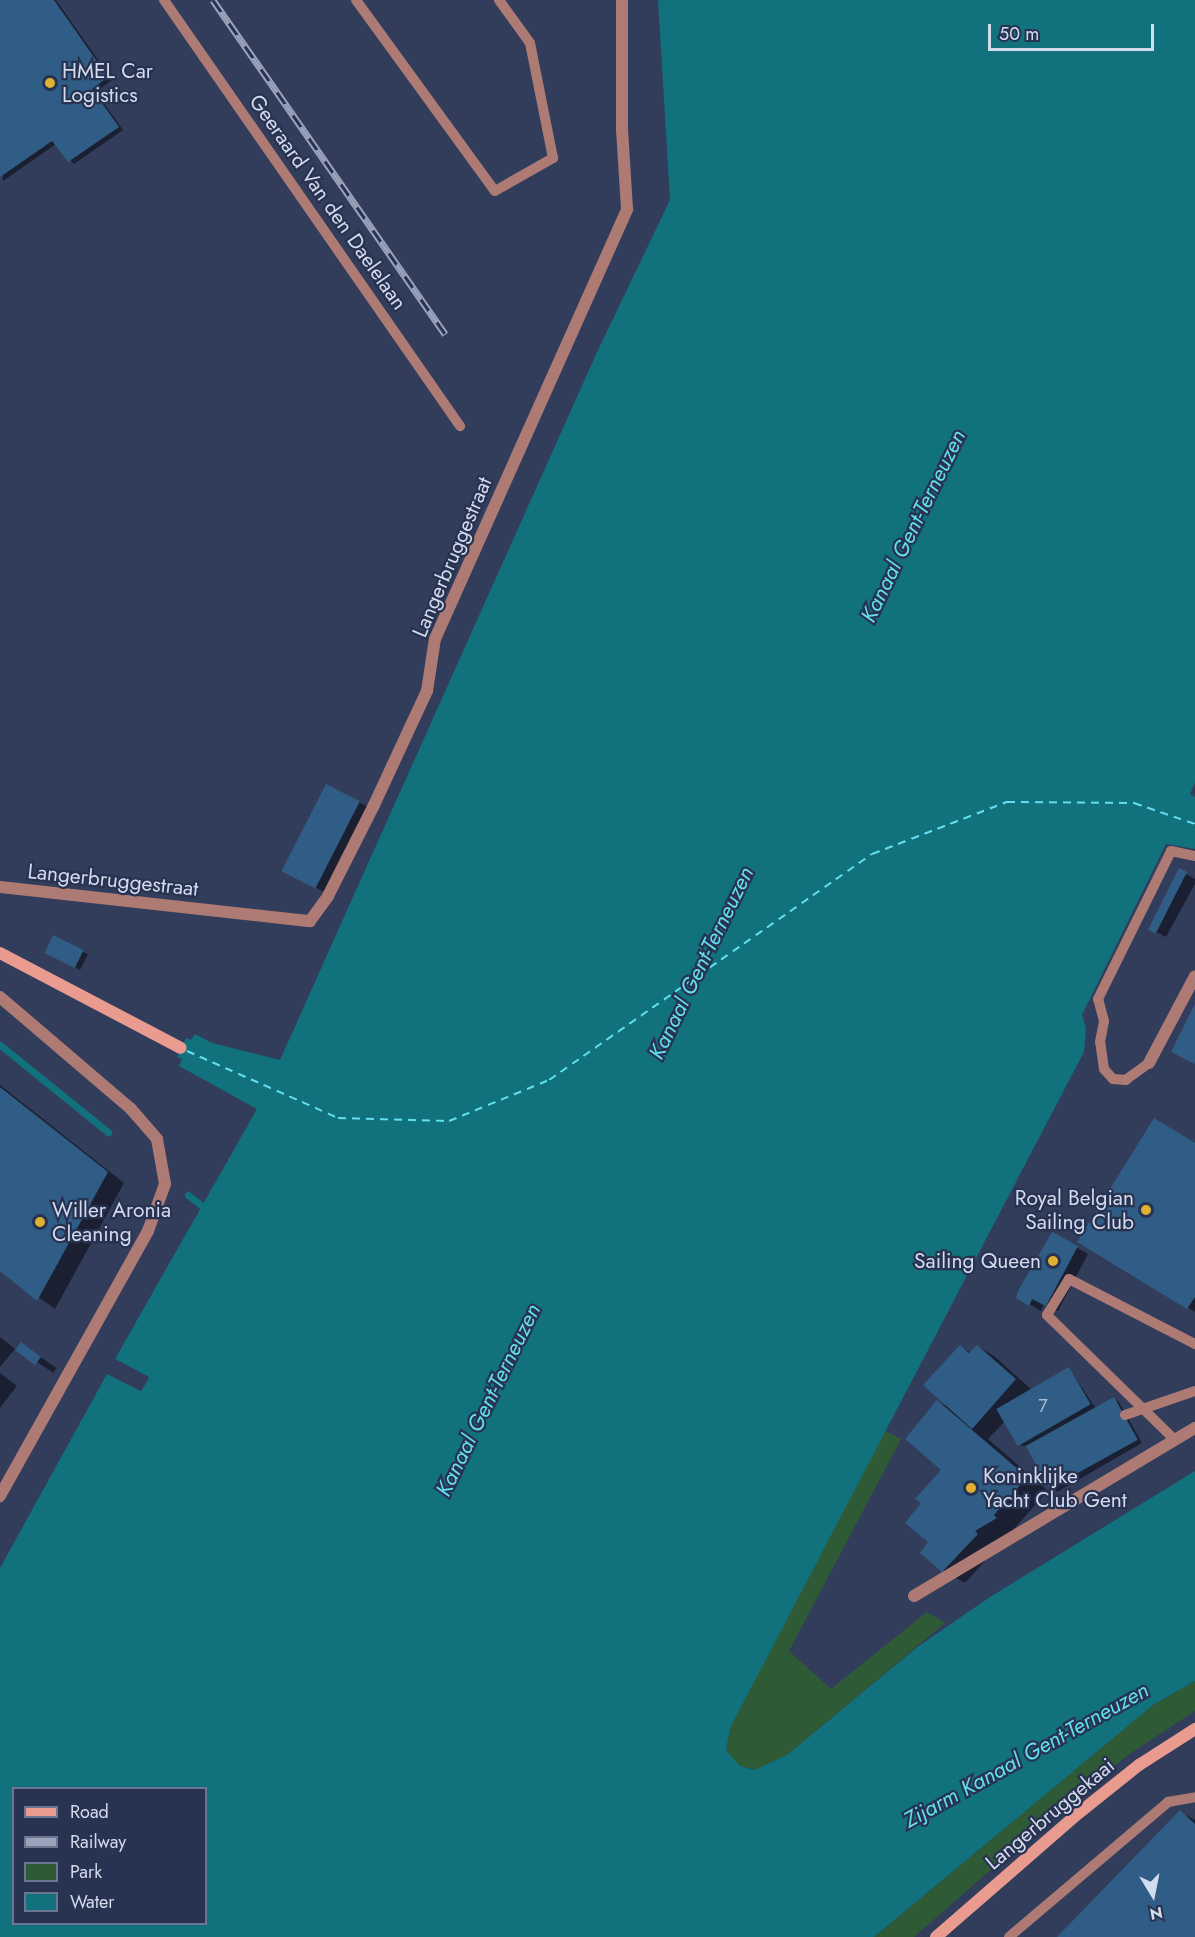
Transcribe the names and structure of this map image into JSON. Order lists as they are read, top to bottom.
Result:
{
  "streets": {
    "main road": ["Langerbruggekaai"],
    "street": ["Langerbruggestraat"],
    "lane": ["Geeraard Van den Daelelaan"]
  },
  "water": ["Kanaal Gent-Terneuzen", "Zijarm Kanaal Gent-Terneuzen"],
  "places": [
    "HMEL Car Logistics",
    "Royal Belgian Sailing Club",
    "Willer Aronia Cleaning",
    "Sailing Queen",
    "Koninklijke Yacht Club Gent"
  ],
  "house_numbers": ["7"],
  "legend": [
    "Road",
    "Railway",
    "Park",
    "Water"
  ],
  "scale_bar": "50 m",
  "north": "bottom"
}
